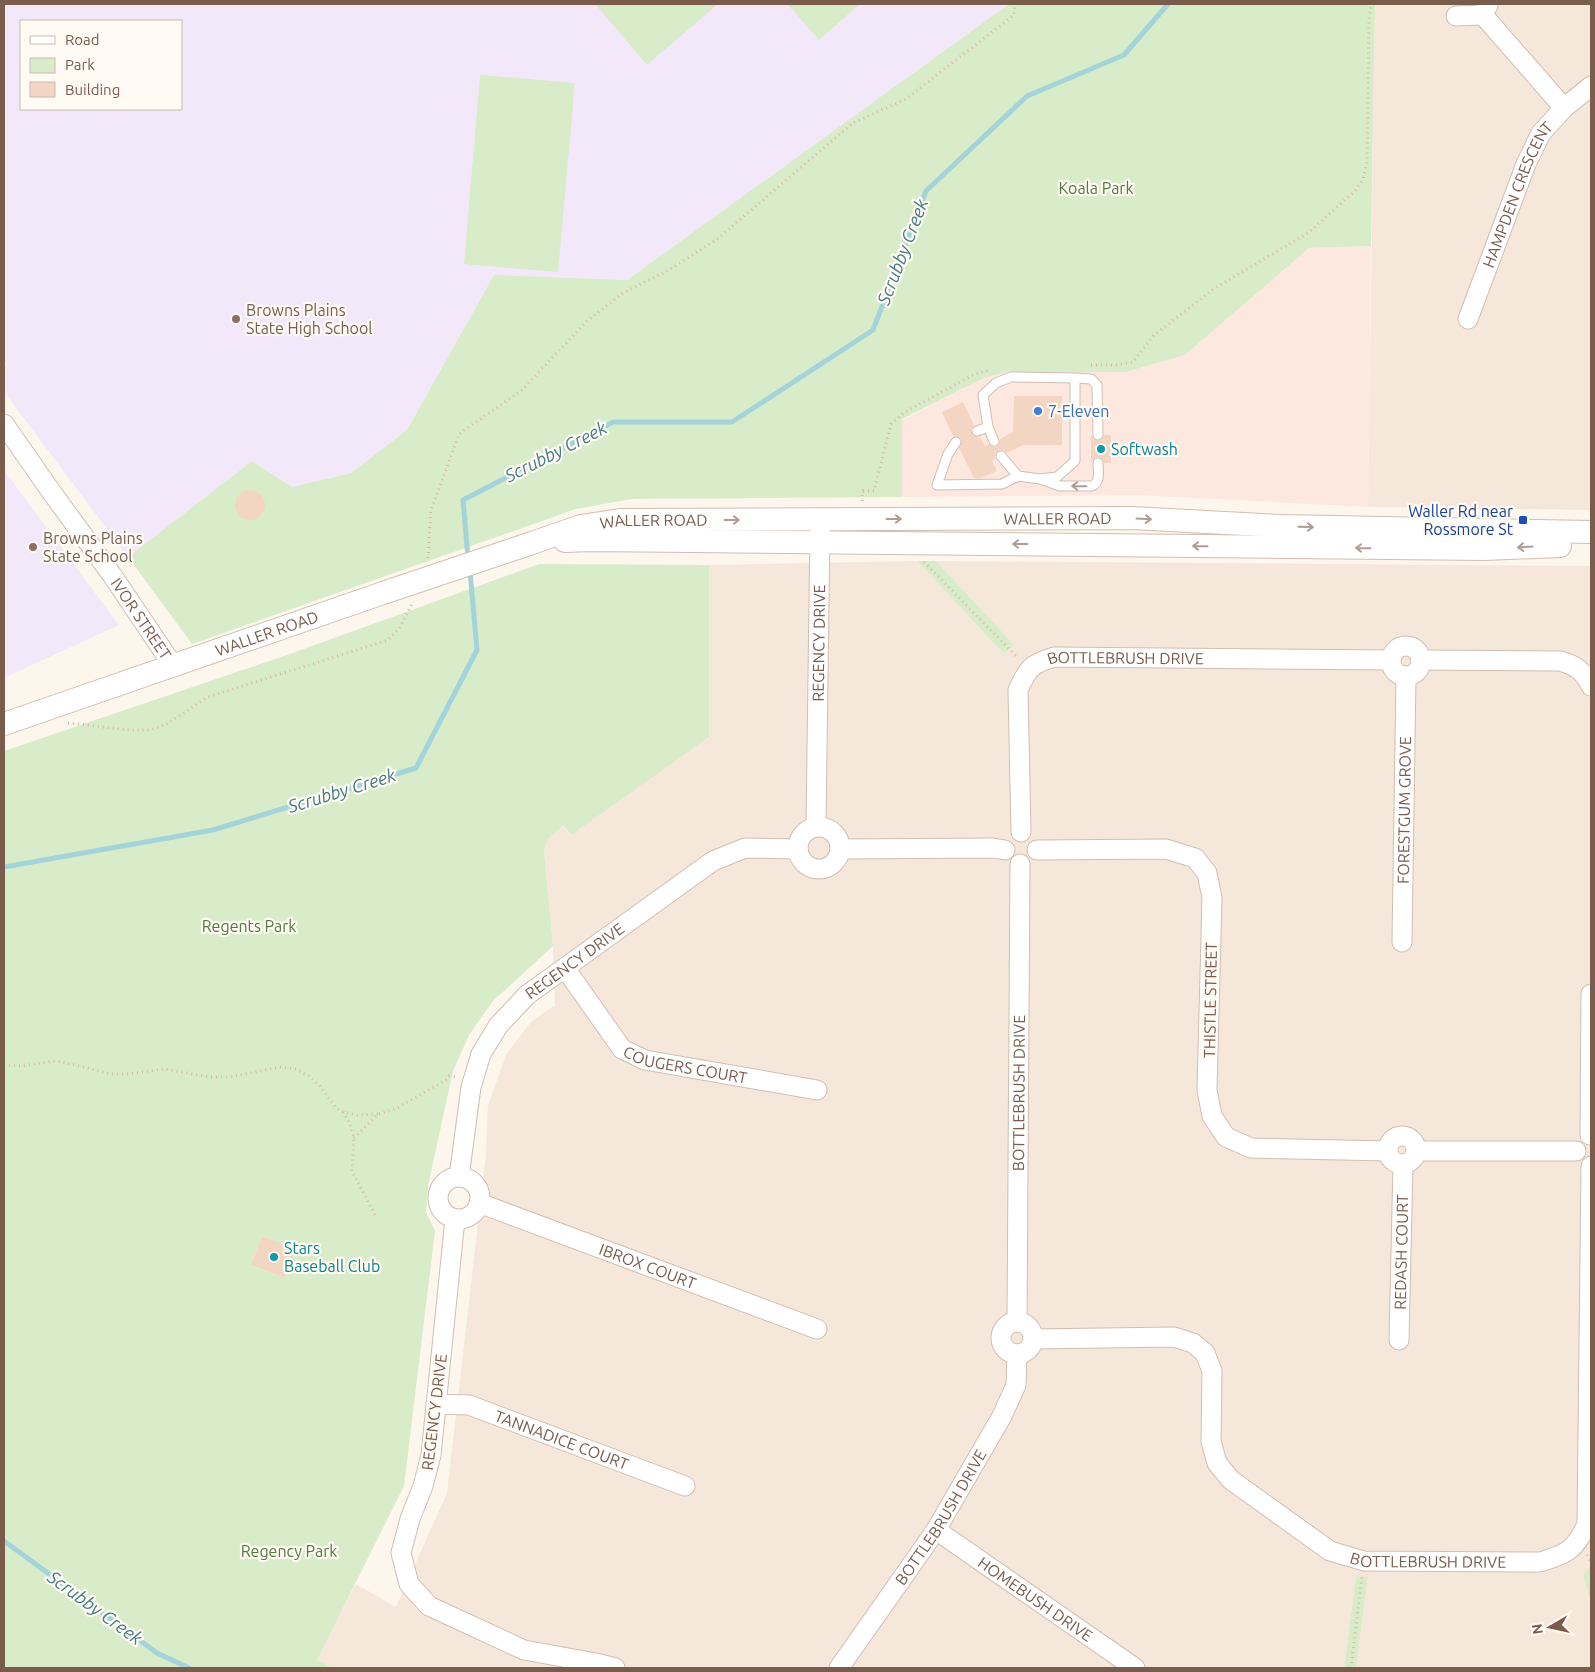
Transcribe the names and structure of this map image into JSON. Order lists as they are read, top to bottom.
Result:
{
  "streets": {
    "street": [
      "HAMPDEN CRESCENT",
      "WALLER ROAD",
      "IVOR STREET",
      "REGENCY DRIVE",
      "BOTTLEBRUSH DRIVE",
      "FORESTGUM GROVE",
      "THISTLE STREET",
      "COUGERS COURT",
      "REDASH COURT",
      "IBROX COURT",
      "TANNADICE COURT",
      "HOMEBUSH DRIVE"
    ]
  },
  "crossings": [
    ["WALLER ROAD", "IVOR STREET"],
    ["WALLER ROAD", "REGENCY DRIVE"],
    ["REGENCY DRIVE", "COUGERS COURT"],
    ["REGENCY DRIVE", "IBROX COURT"],
    ["REGENCY DRIVE", "TANNADICE COURT"],
    ["BOTTLEBRUSH DRIVE", "FORESTGUM GROVE"],
    ["BOTTLEBRUSH DRIVE", "THISTLE STREET"],
    ["BOTTLEBRUSH DRIVE", "HOMEBUSH DRIVE"],
    ["THISTLE STREET", "REDASH COURT"]
  ],
  "water": ["Scrubby Creek"],
  "parks": ["Koala Park", "Regents Park", "Regency Park"],
  "places": {
    "other": [
      "Browns Plains State High School",
      "7-Eleven",
      "Softwash",
      "Browns Plains State School",
      "Stars Baseball Club"
    ],
    "transit": ["Waller Rd near Rossmore St"]
  },
  "legend": ["Road", "Park", "Building"],
  "north": "left"
}
